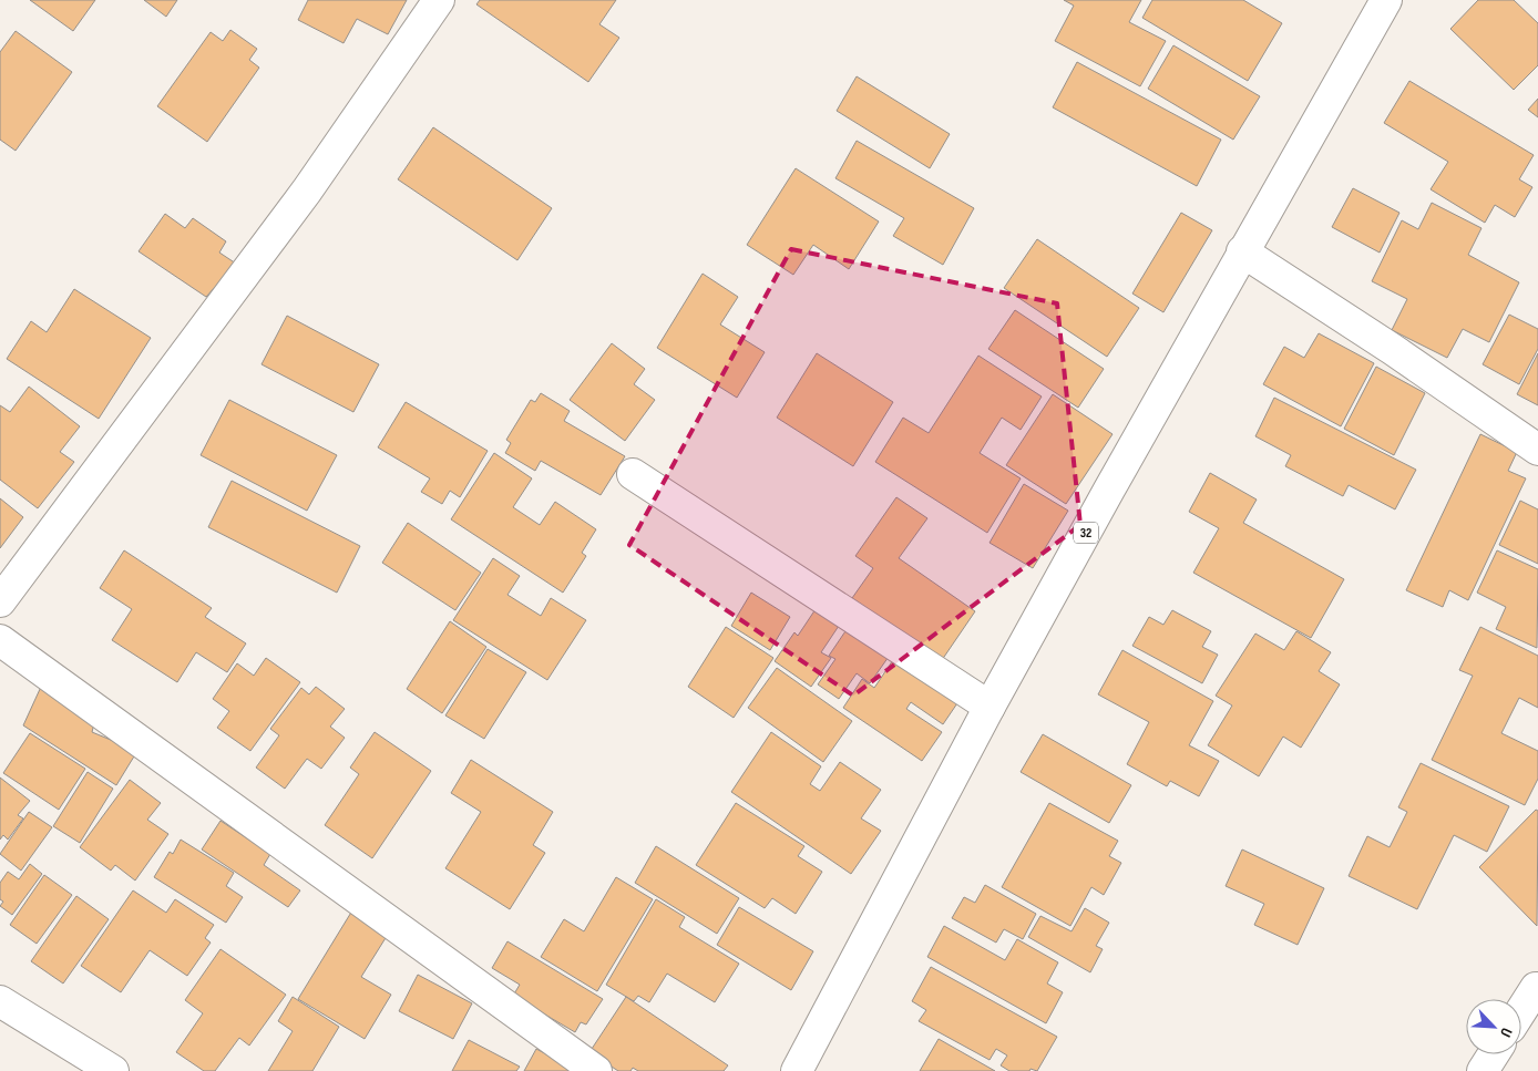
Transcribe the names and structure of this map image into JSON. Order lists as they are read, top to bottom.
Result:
{
  "streets": {
    "main road": ["32"]
  },
  "north": "bottom right"
}
